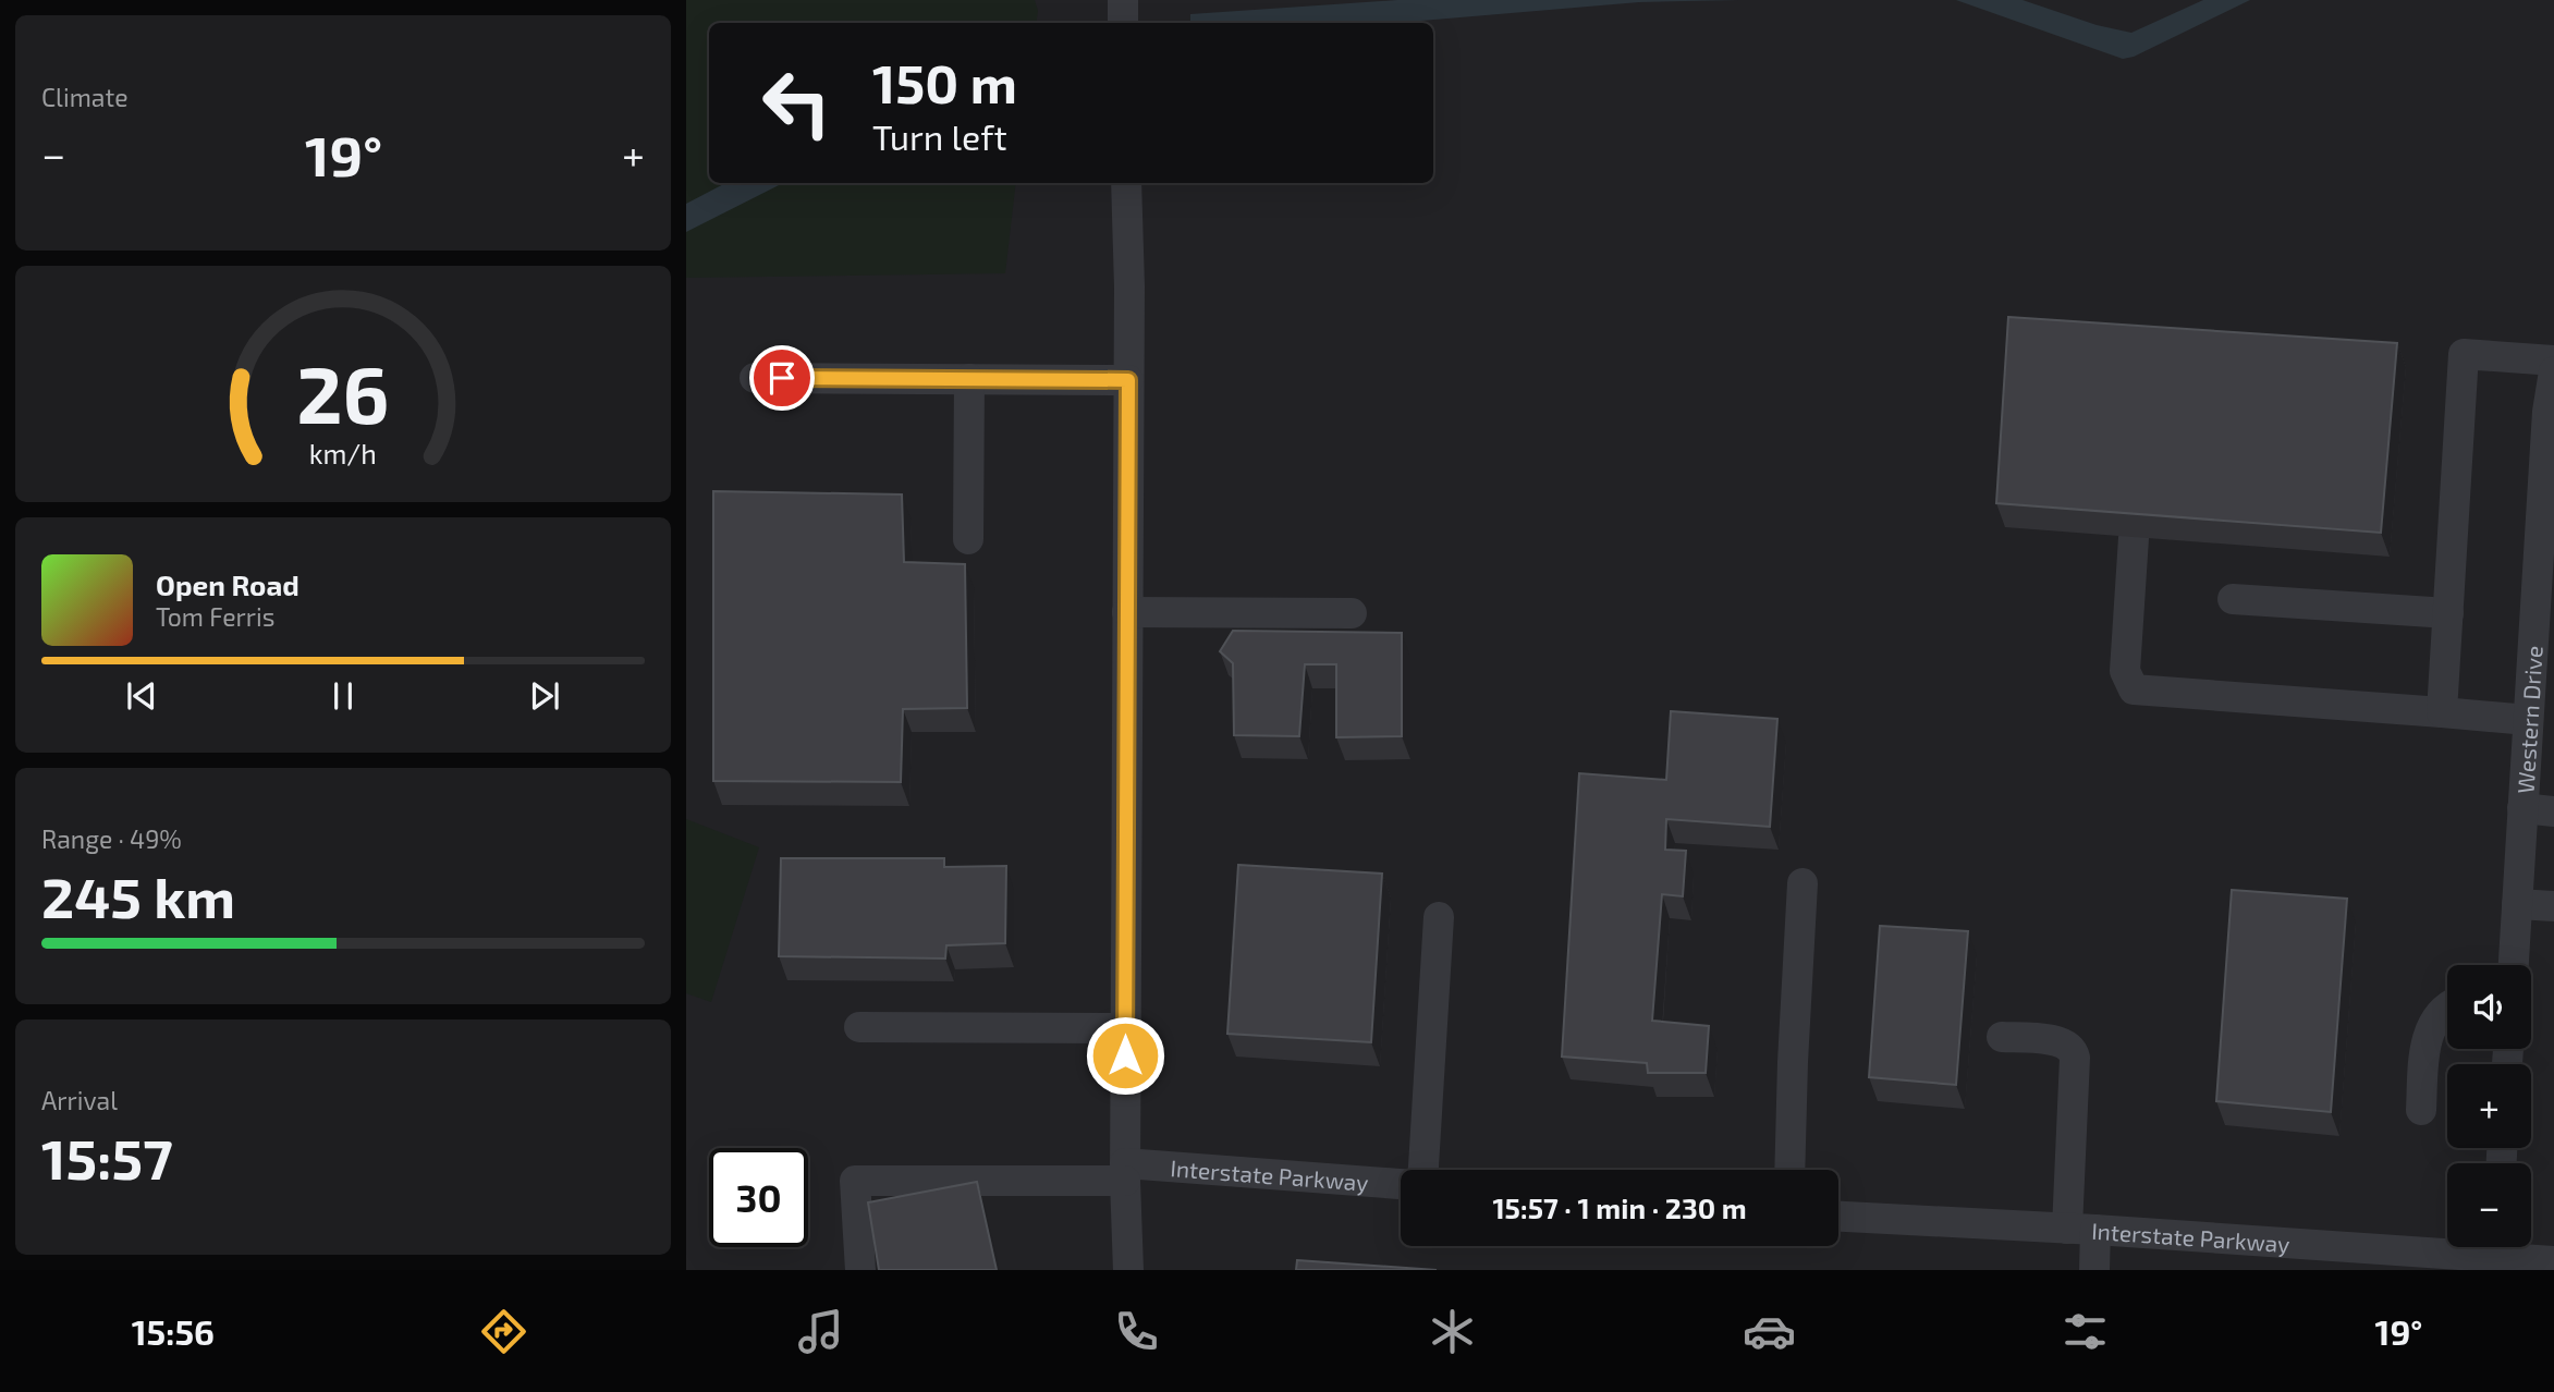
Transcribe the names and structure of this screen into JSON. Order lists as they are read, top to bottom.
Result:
{
  "streets": {
    "street": ["Western Drive", "Interstate Parkway"]
  },
  "page": {
    "tile": [
      "Climate",
      ["Range · 49%", "245 km"],
      ["Arrival", "15:57"]
    ],
    "turn": ["150 m", "Turn left"],
    "heat": ["−", "19°", "+"],
    "song": ["Open Road", "Tom Ferris"],
    "map_buttons": ["+", "−"],
    "limit": "30",
    "trip": "15:57 · 1 min · 230 m",
    "tabs": ["15:56", "19°"],
    "gauge": ["26", "km/h"]
  }
}
